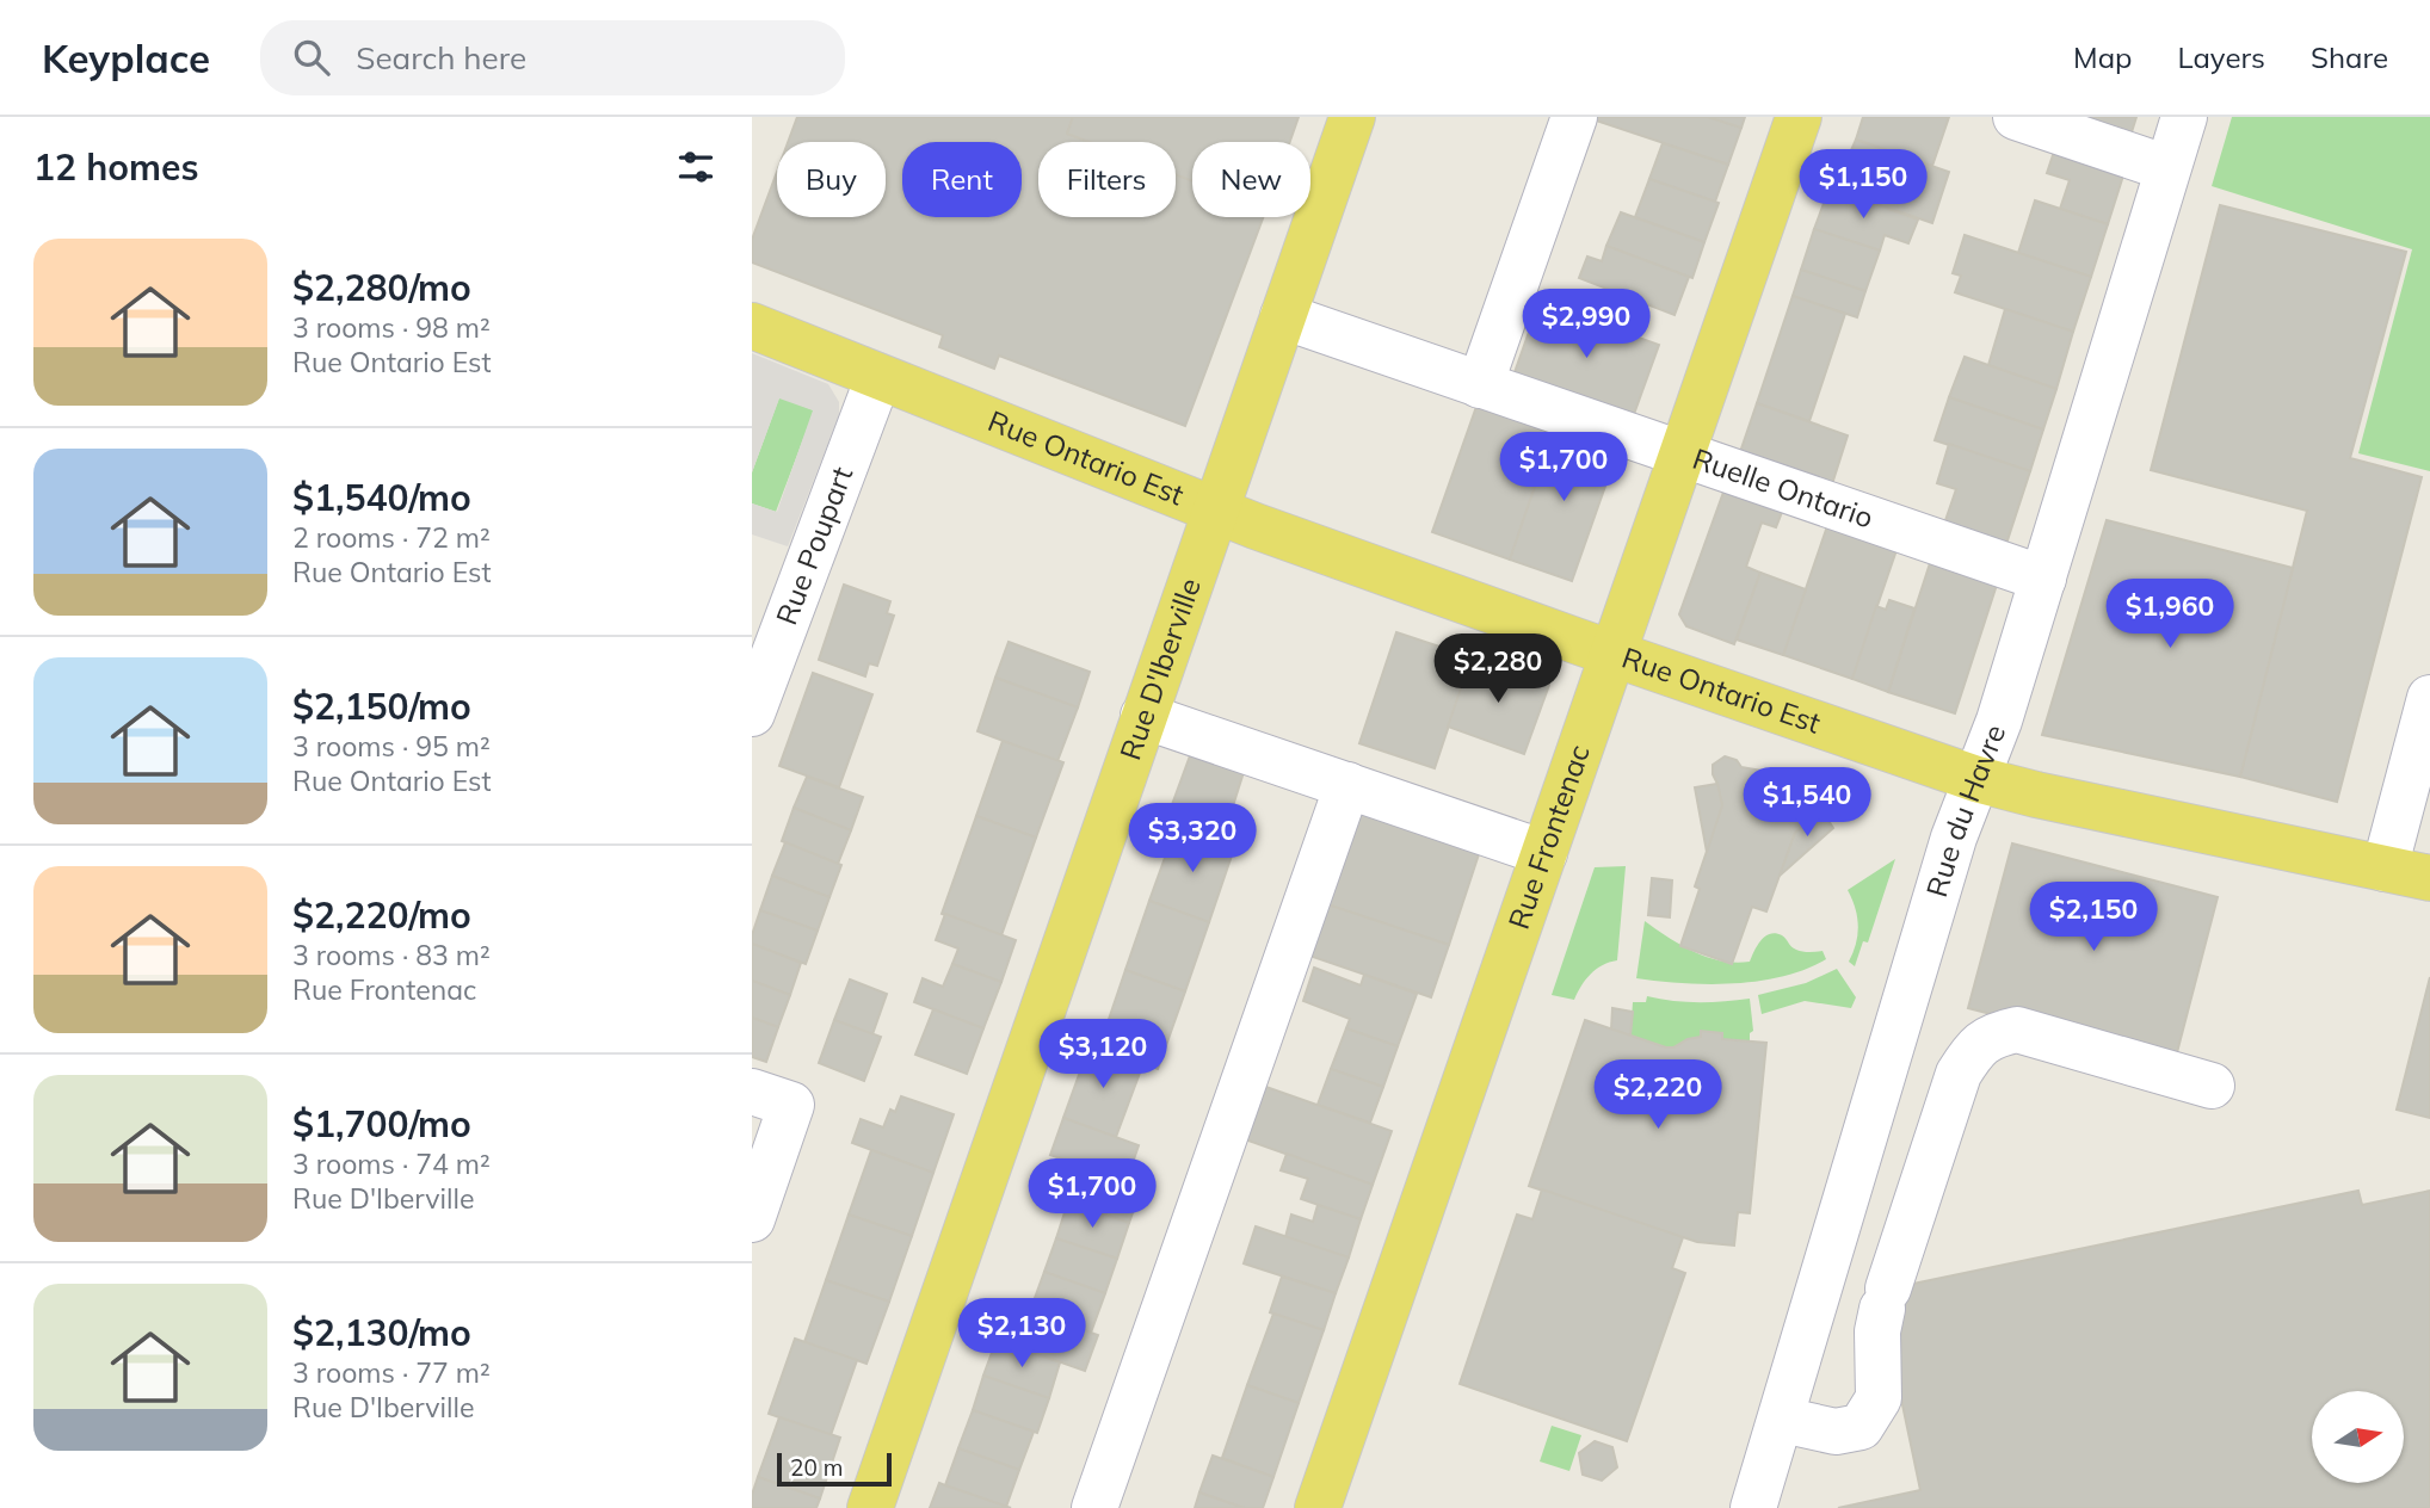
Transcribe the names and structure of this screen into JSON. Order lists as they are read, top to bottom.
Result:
{
  "streets": {
    "main road": ["Rue Ontario Est", "Rue D'Iberville", "Rue Frontenac"],
    "street": ["Ruelle Ontario", "Rue Poupart", "Rue du Havre"]
  },
  "crossings": [
    ["Rue Ontario Est", "Rue Poupart"],
    ["Rue Ontario Est", "Rue D'Iberville"],
    ["Rue Ontario Est", "Rue du Havre"],
    ["Rue Ontario Est", "Rue Frontenac"],
    ["Ruelle Ontario", "Rue D'Iberville"],
    ["Ruelle Ontario", "Rue du Havre"],
    ["Ruelle Ontario", "Rue Frontenac"]
  ],
  "scale_bar": "20 m",
  "north": "right",
  "page": {
    "header": "Keyplace",
    "search": "Search here",
    "nav": ["Map", "Layers", "Share"],
    "heading": "12 homes",
    "chip": [
      "Buy",
      "Rent",
      "Filters",
      "New"
    ],
    "price": [
      "$1,150",
      "$2,990",
      "$1,700",
      "$1,960",
      "$2,280",
      "$1,540",
      "$3,320",
      "$2,150",
      "$3,120",
      "$2,220",
      "$1,700",
      "$2,130"
    ],
    "list": [
      {
        "name": "$2,280/mo",
        "note": "3 rooms · 98 m² · Rue Ontario Est"
      },
      {
        "name": "$1,540/mo",
        "note": "2 rooms · 72 m² · Rue Ontario Est"
      },
      {
        "name": "$2,150/mo",
        "note": "3 rooms · 95 m² · Rue Ontario Est"
      },
      {
        "name": "$2,220/mo",
        "note": "3 rooms · 83 m² · Rue Frontenac"
      },
      {
        "name": "$1,700/mo",
        "note": "3 rooms · 74 m² · Rue D'Iberville"
      },
      {
        "name": "$2,130/mo",
        "note": "3 rooms · 77 m² · Rue D'Iberville"
      }
    ],
    "scale": "20 m"
  }
}
